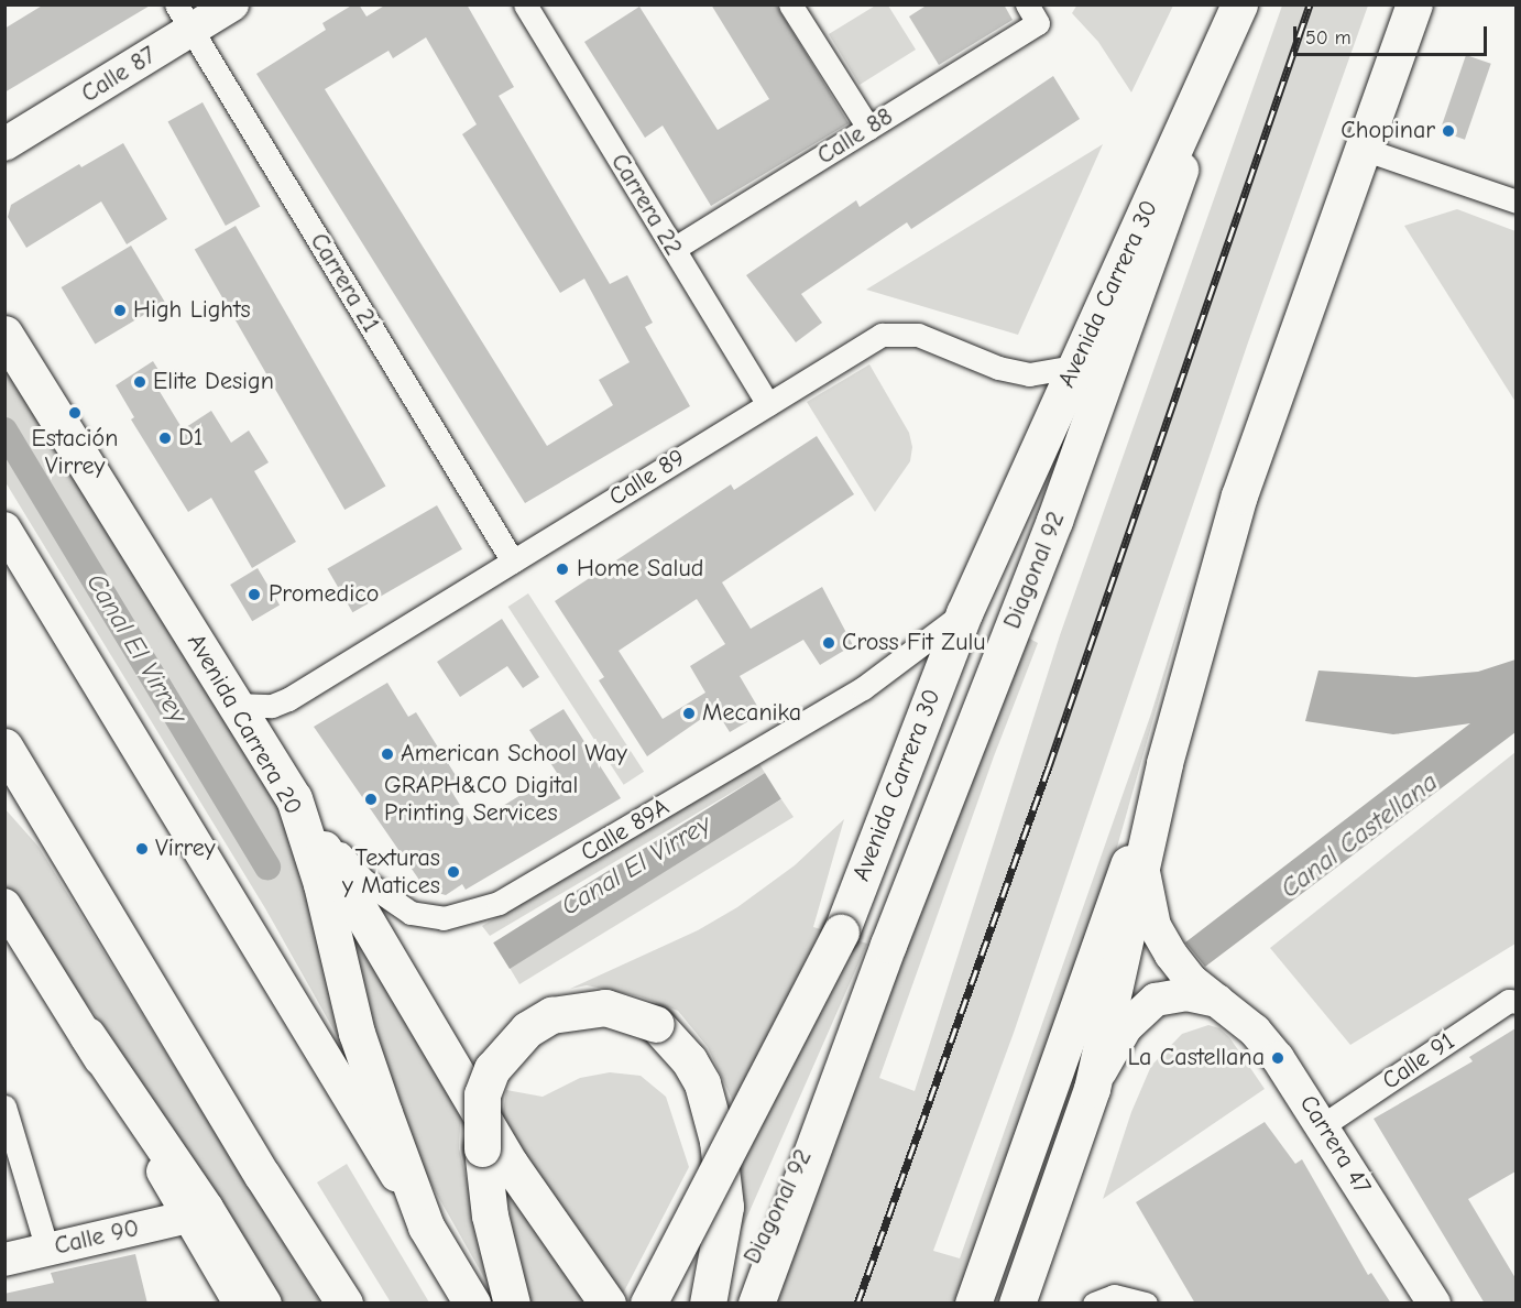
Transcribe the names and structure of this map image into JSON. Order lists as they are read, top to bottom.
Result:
{
  "streets": {
    "main road": [
      "Calle 87",
      "Avenida Carrera 30",
      "Diagonal 92",
      "Avenida Carrera 20",
      "Carrera 47",
      "Calle 90"
    ],
    "street": [
      "Calle 88",
      "Carrera 22",
      "Carrera 21",
      "Calle 89",
      "Calle 89A",
      "Calle 91"
    ]
  },
  "crossings": [
    ["Calle 87", "Carrera 21"],
    ["Calle 88", "Carrera 22"],
    ["Carrera 22", "Calle 89"],
    ["Carrera 21", "Calle 89"],
    ["Avenida Carrera 30", "Calle 89"],
    ["Avenida Carrera 30", "Diagonal 92"],
    ["Avenida Carrera 30", "Calle 89A"],
    ["Calle 89", "Avenida Carrera 20"],
    ["Avenida Carrera 20", "Calle 89A"],
    ["Calle 91", "Carrera 47"]
  ],
  "water": ["Canal El Virrey", "Canal Castellana"],
  "places": [
    "Chopinar",
    "High Lights",
    "Elite Design",
    "Estación Virrey",
    "D1",
    "Home Salud",
    "Promedico",
    "Cross Fit Zulu",
    "Mecanika",
    "American School Way",
    "GRAPH&CO Digital Printing Services",
    "Virrey",
    "Texturas y Matices",
    "La Castellana"
  ],
  "scale_bar": "50 m"
}
